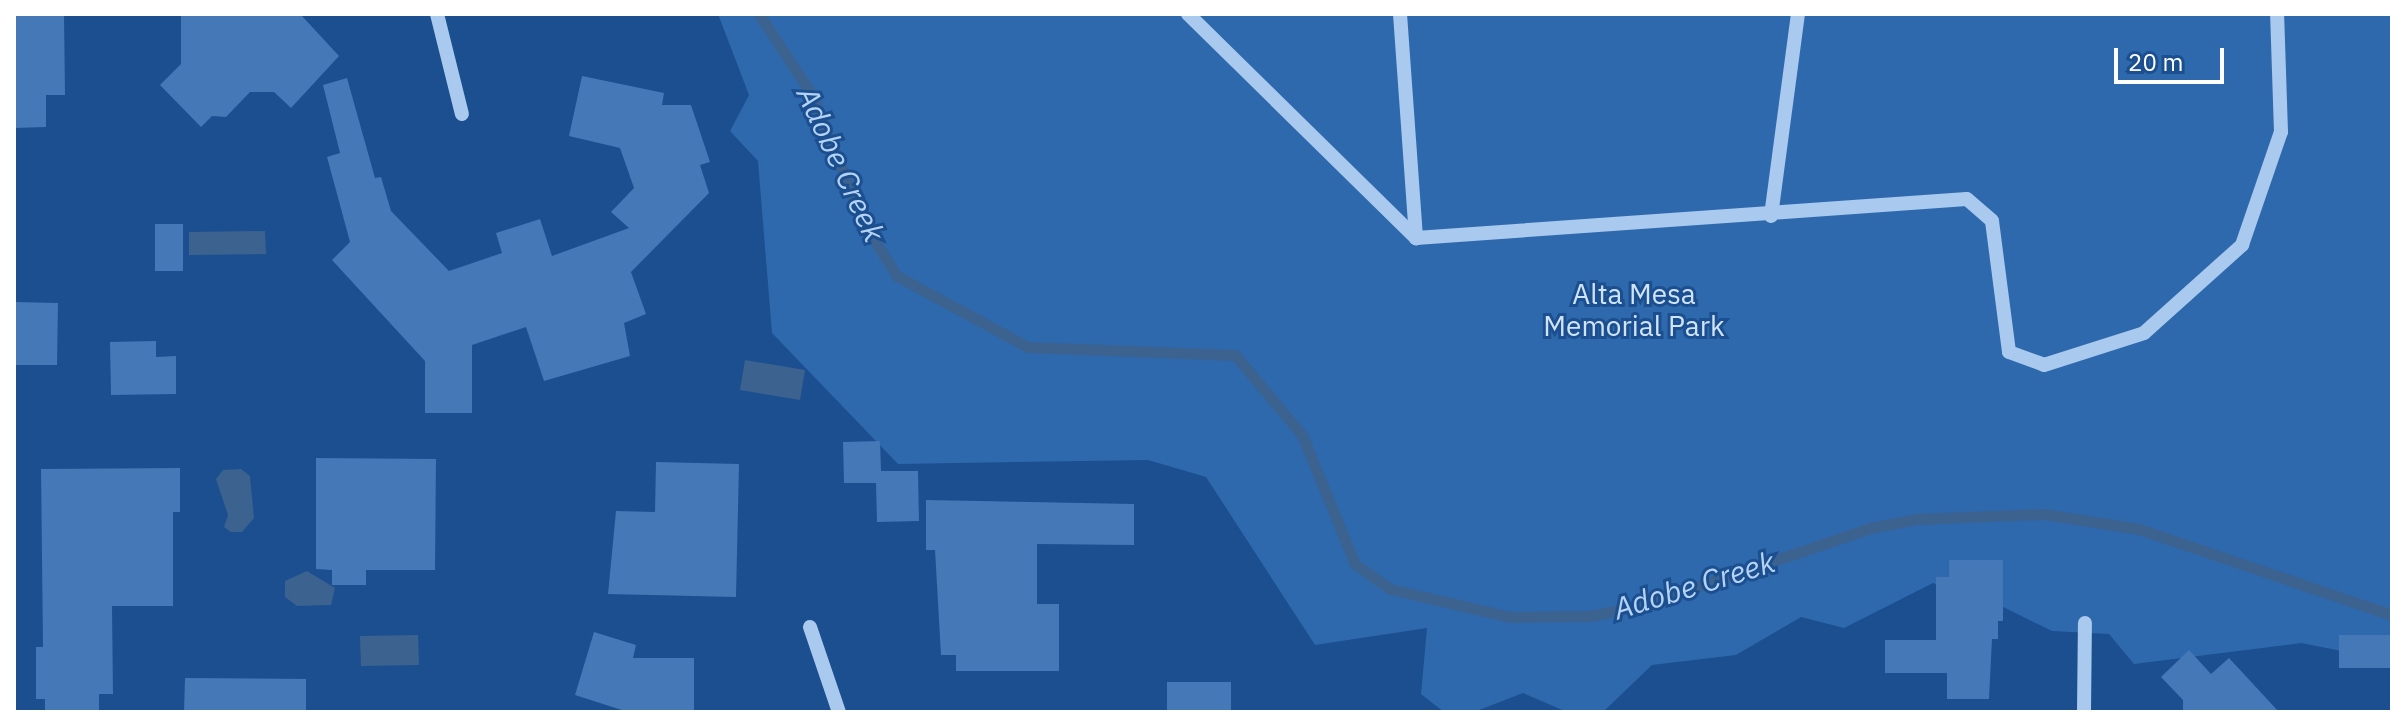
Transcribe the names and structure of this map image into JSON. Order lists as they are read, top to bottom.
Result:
{
  "water": ["Adobe Creek"],
  "parks": ["Alta Mesa Memorial Park"],
  "scale_bar": "20 m"
}
